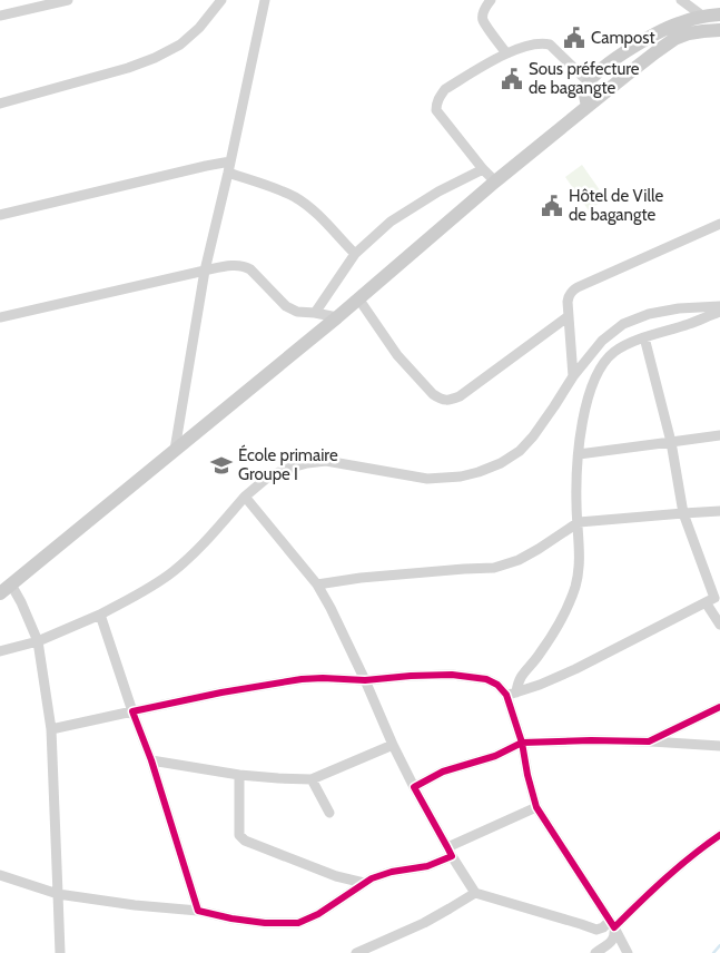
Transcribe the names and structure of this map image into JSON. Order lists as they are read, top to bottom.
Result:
{
  "places": {
    "public building": ["Campost", "Sous préfecture de bagangte", "Hôtel de Ville de bagangte"],
    "school or university": ["École primaire Groupe I"]
  }
}
